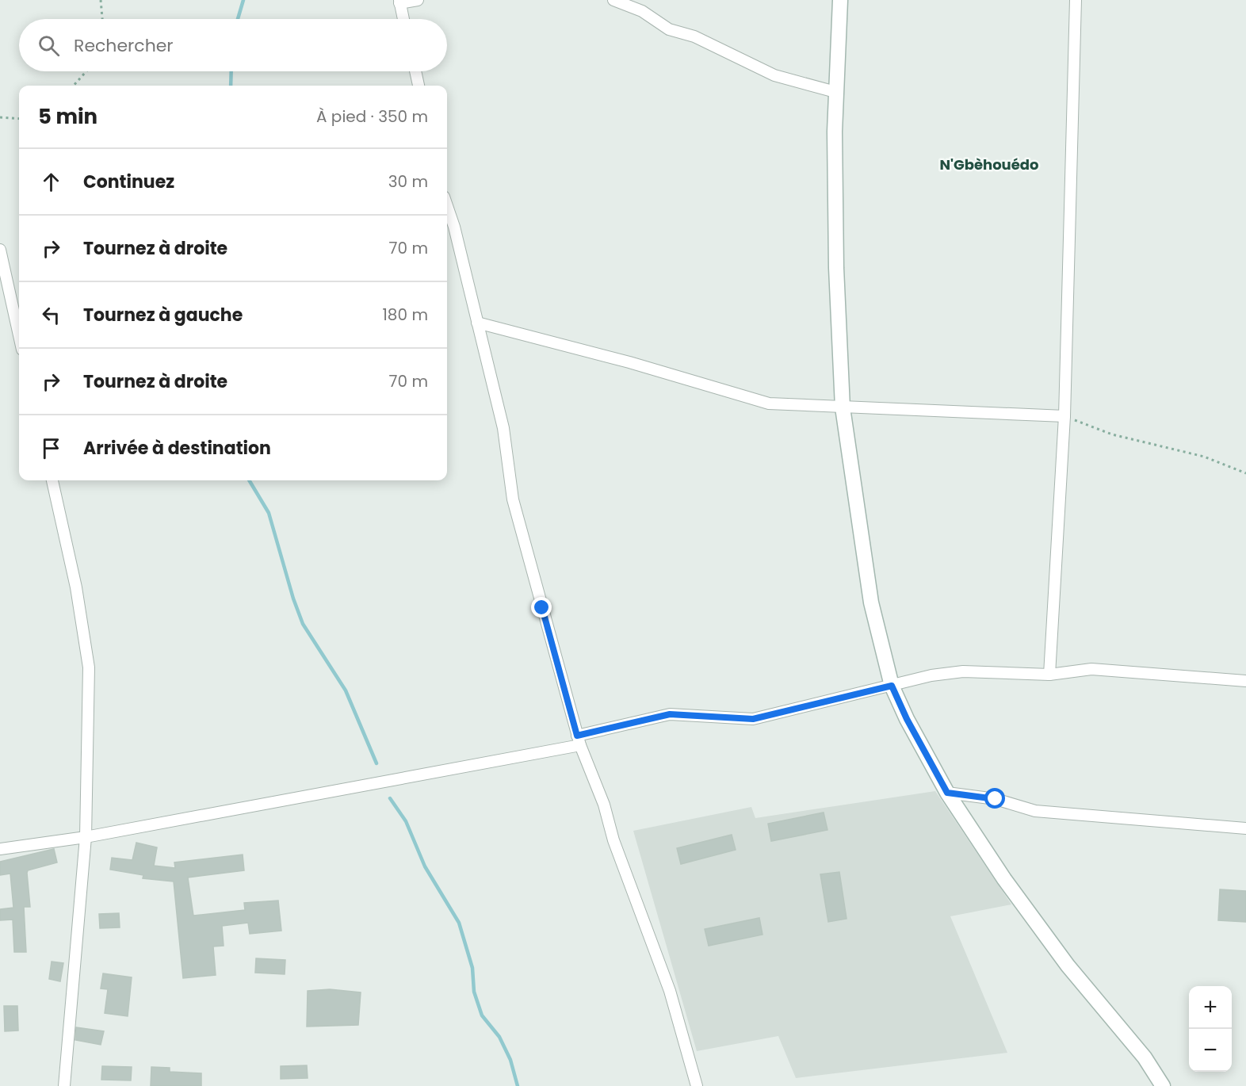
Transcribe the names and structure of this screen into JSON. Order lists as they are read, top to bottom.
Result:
{
  "districts": ["N'Gbèhouédo"],
  "page": {
    "search": "Rechercher",
    "heading": ["5 min", "À pied · 350 m"],
    "list": [
      ["Continuez", "30 m"],
      ["Tournez à droite", "70 m"],
      ["Tournez à gauche", "180 m"],
      ["Tournez à droite", "70 m"],
      "Arrivée à destination"
    ],
    "map_buttons": ["+", "−"]
  }
}
